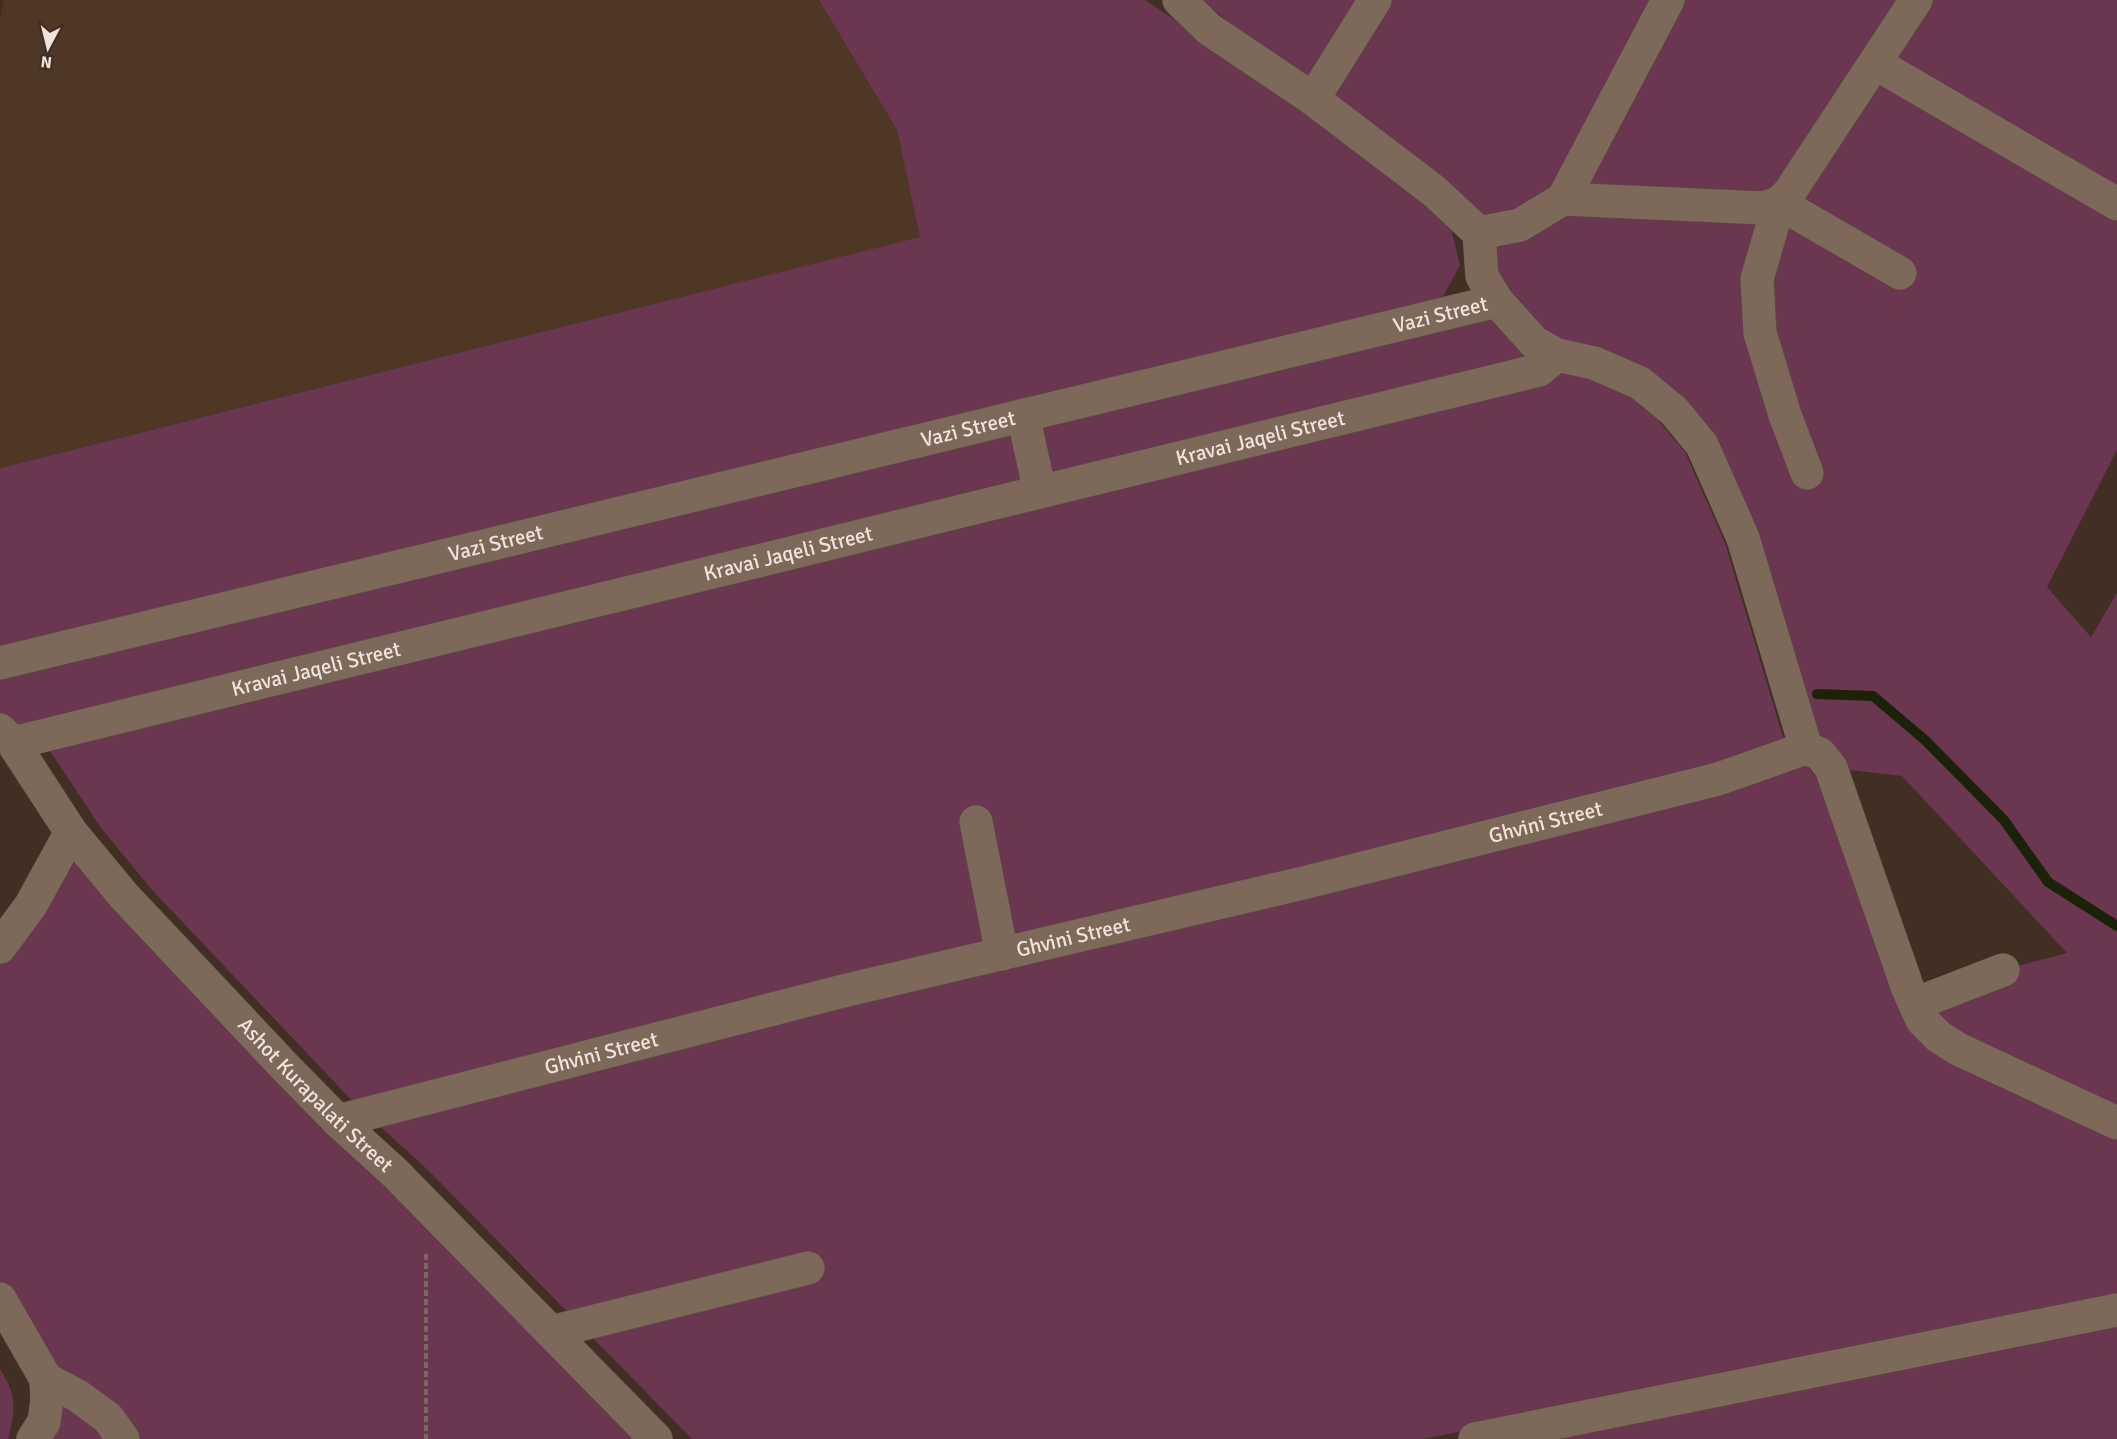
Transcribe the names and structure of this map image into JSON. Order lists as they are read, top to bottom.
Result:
{
  "streets": {
    "street": [
      "Vazi Street",
      "Kravai Jaqeli Street",
      "Ghvini Street",
      "Ashot Kurapalati Street"
    ]
  },
  "crossings": [
    ["Kravai Jaqeli Street", "Ashot Kurapalati Street"],
    ["Ghvini Street", "Ashot Kurapalati Street"]
  ],
  "north": "bottom"
}
